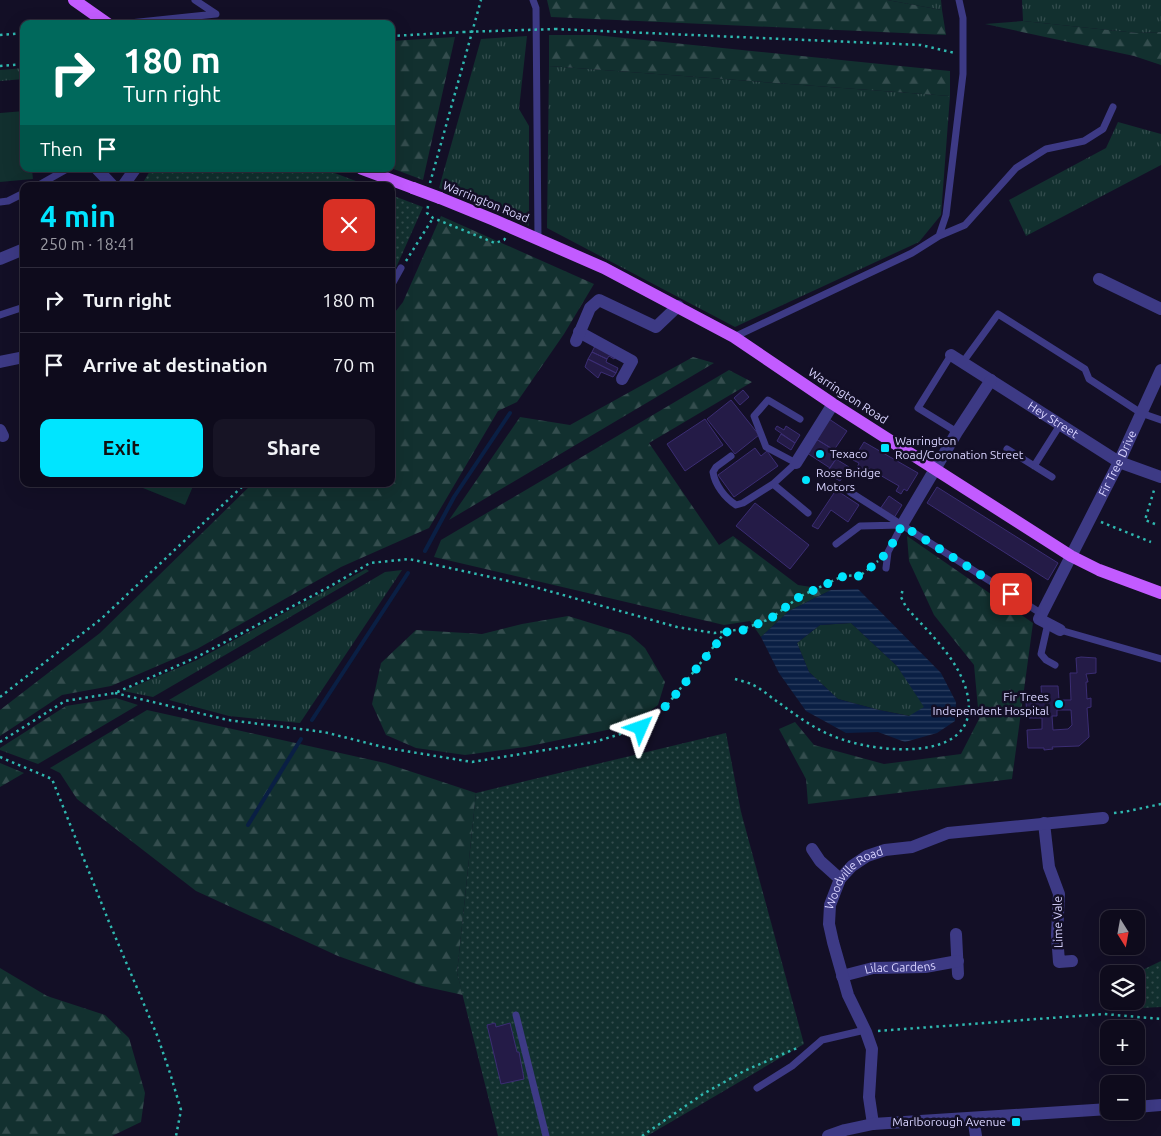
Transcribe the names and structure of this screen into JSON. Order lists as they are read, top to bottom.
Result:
{
  "streets": {
    "main road": ["Warrington Road"],
    "street": [
      "Hey Street",
      "Fir Tree Drive",
      "Woodville Road",
      "Lime Vale",
      "Lilac Gardens"
    ]
  },
  "crossings": [
    ["Warrington Road", "Fir Tree Drive"],
    ["Hey Street", "Fir Tree Drive"],
    ["Woodville Road", "Lime Vale"],
    ["Woodville Road", "Lilac Gardens"]
  ],
  "places": {
    "transit": ["Warrington Road/Coronation Street", "Marlborough Avenue"],
    "other": ["Texaco", "Rose Bridge Motors", "Fir Trees Independent Hospital"]
  },
  "north": "bottom",
  "page": {
    "turn": ["180 m", "Turn right"],
    "then": "Then",
    "heading": ["4 min", "250 m · 18:41"],
    "list": [
      {
        "name": "Turn right",
        "value": "180 m"
      },
      {
        "name": "Arrive at destination",
        "value": "70 m"
      }
    ],
    "buttons": ["Exit", "Share"],
    "map_buttons": ["+", "−"]
  }
}
